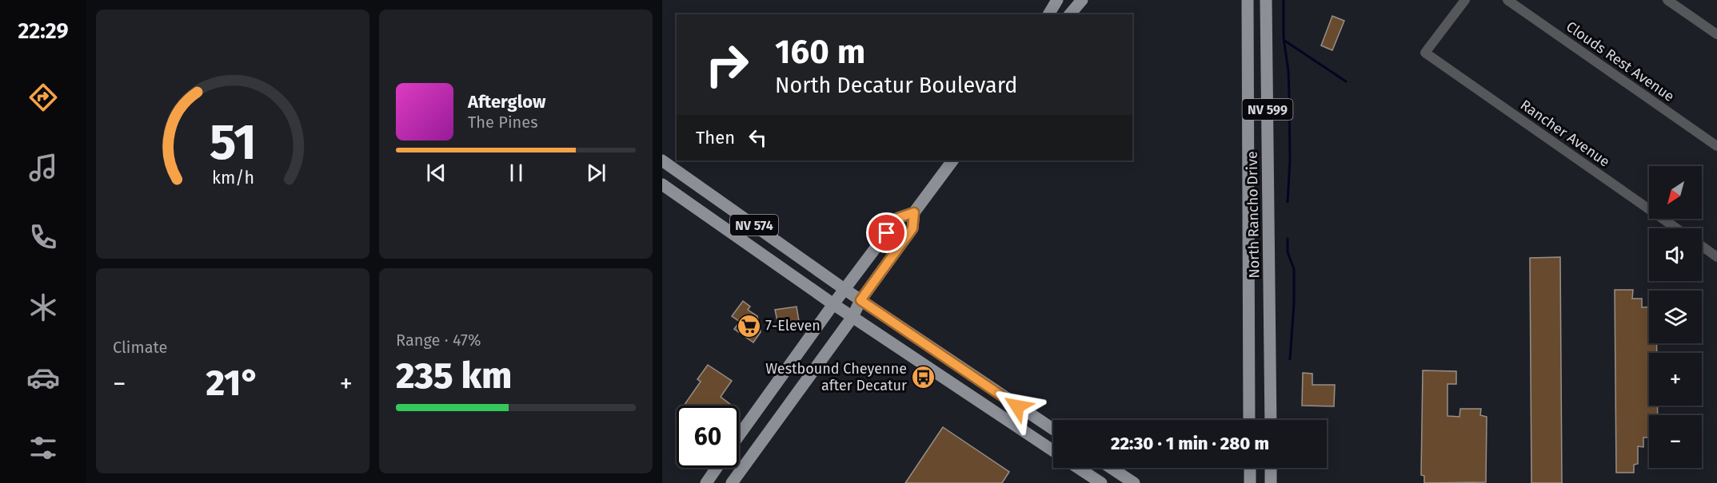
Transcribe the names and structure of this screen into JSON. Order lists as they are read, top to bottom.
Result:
{
  "streets": {
    "main road": ["NV 599", "North Rancho Drive", "NV 574"],
    "street": ["Clouds Rest Avenue", "Rancher Avenue"]
  },
  "places": {
    "supermarket": ["7-Eleven"],
    "bus stop": ["Westbound Cheyenne after Decatur"]
  },
  "north": "bottom left",
  "page": {
    "tabs": "22:29",
    "turn": ["160 m", "North Decatur Boulevard"],
    "song": ["Afterglow", "The Pines"],
    "then": "Then",
    "map_buttons": ["+", "−"],
    "tile": [
      "Climate",
      ["Range · 47%", "235 km"]
    ],
    "heat": ["−", "21°", "+"],
    "limit": "60",
    "trip": "22:30 · 1 min · 280 m",
    "gauge": ["51", "km/h"]
  }
}
